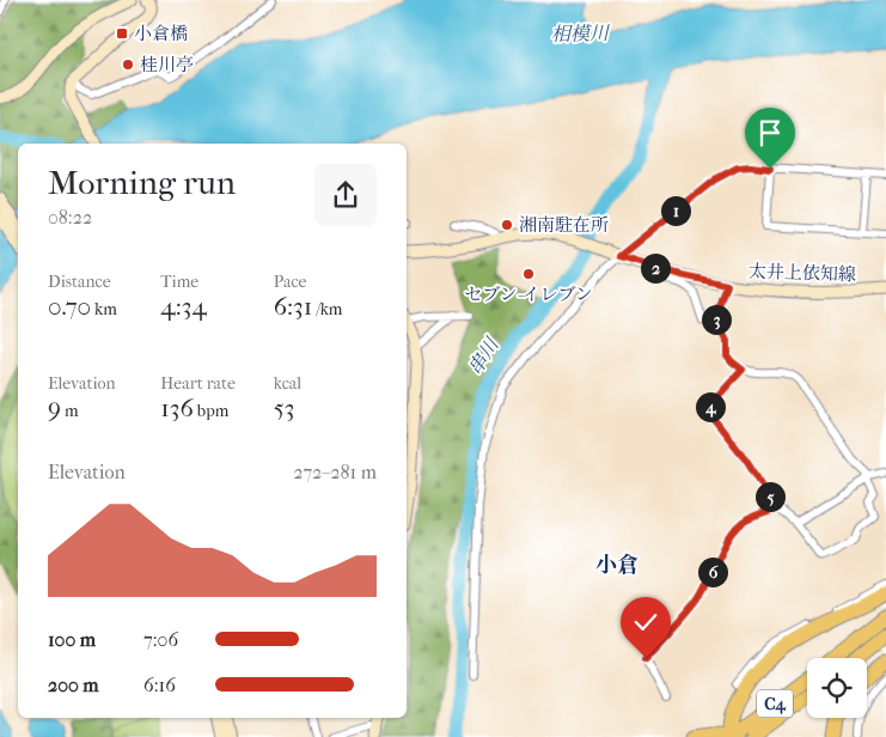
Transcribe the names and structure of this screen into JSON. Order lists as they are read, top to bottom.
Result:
{
  "streets": {
    "highway": ["C4"],
    "main road": ["太井上依知線"]
  },
  "districts": ["小倉"],
  "water": ["相模川", "串川"],
  "places": {
    "transit": ["小倉橋"],
    "other": ["桂川亭", "湘南駐在所", "セブン-イレブン"]
  },
  "page": {
    "heading": ["Morning run", "08:22"],
    "pins": [
      "1",
      "2",
      "3",
      "4",
      "5",
      "6"
    ],
    "stats": [
      ["Distance", "0.70 km"],
      ["Time", "4:34"],
      ["Pace", "6:31 /km"],
      ["Elevation", "9 m"],
      ["Heart rate", "136 bpm"],
      ["kcal", "53"]
    ],
    "chart": ["Elevation", "272–281 m"],
    "list": [
      {
        "name": "100 m",
        "note": "7:06"
      },
      {
        "name": "200 m",
        "note": "6:16"
      }
    ]
  }
}
